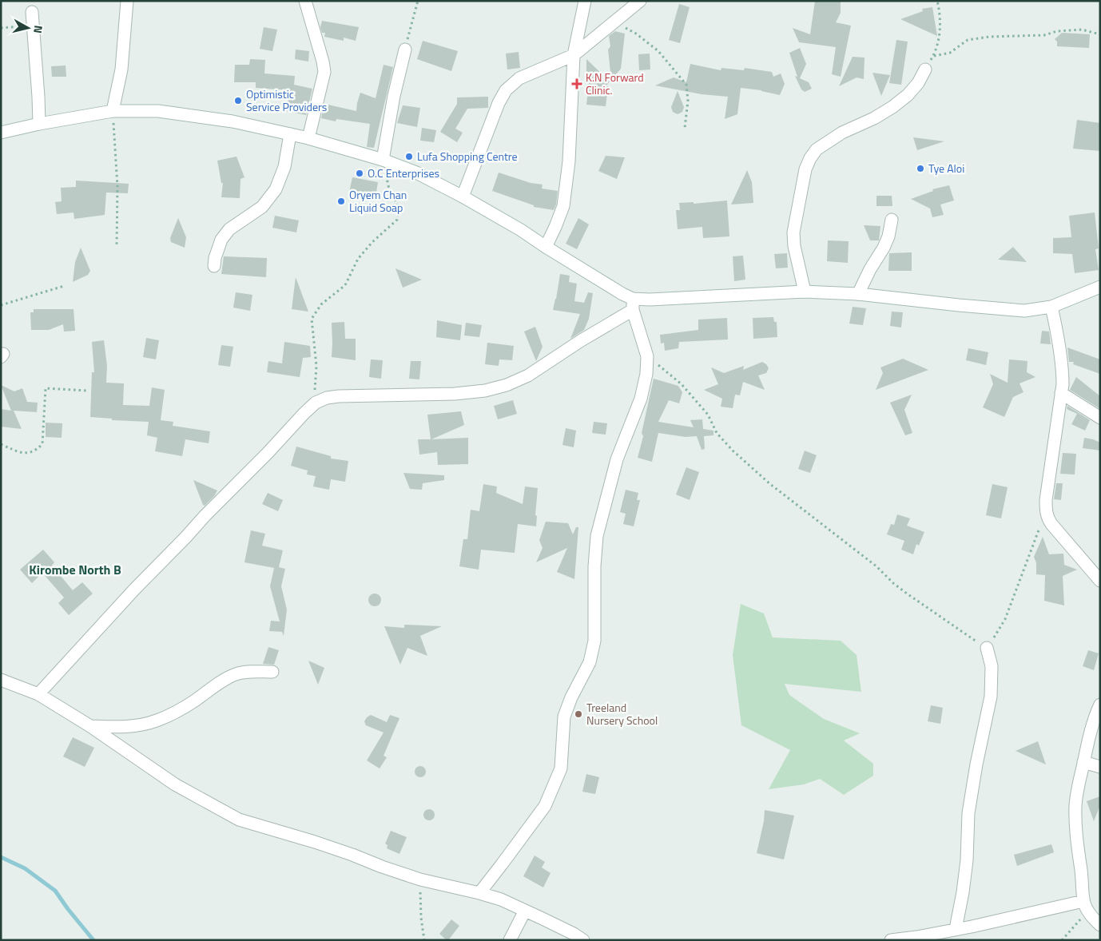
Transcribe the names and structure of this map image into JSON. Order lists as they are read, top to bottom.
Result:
{
  "districts": ["Kirombe North B"],
  "places": {
    "health": ["K.N Forward Clinic."],
    "other": [
      "Optimistic Service Providers",
      "Lufa Shopping Centre",
      "Tye Aloi",
      "O.C Enterprises",
      "Oryem Chan Liquid Soap",
      "Treeland Nursery School"
    ]
  },
  "north": "right"
}
